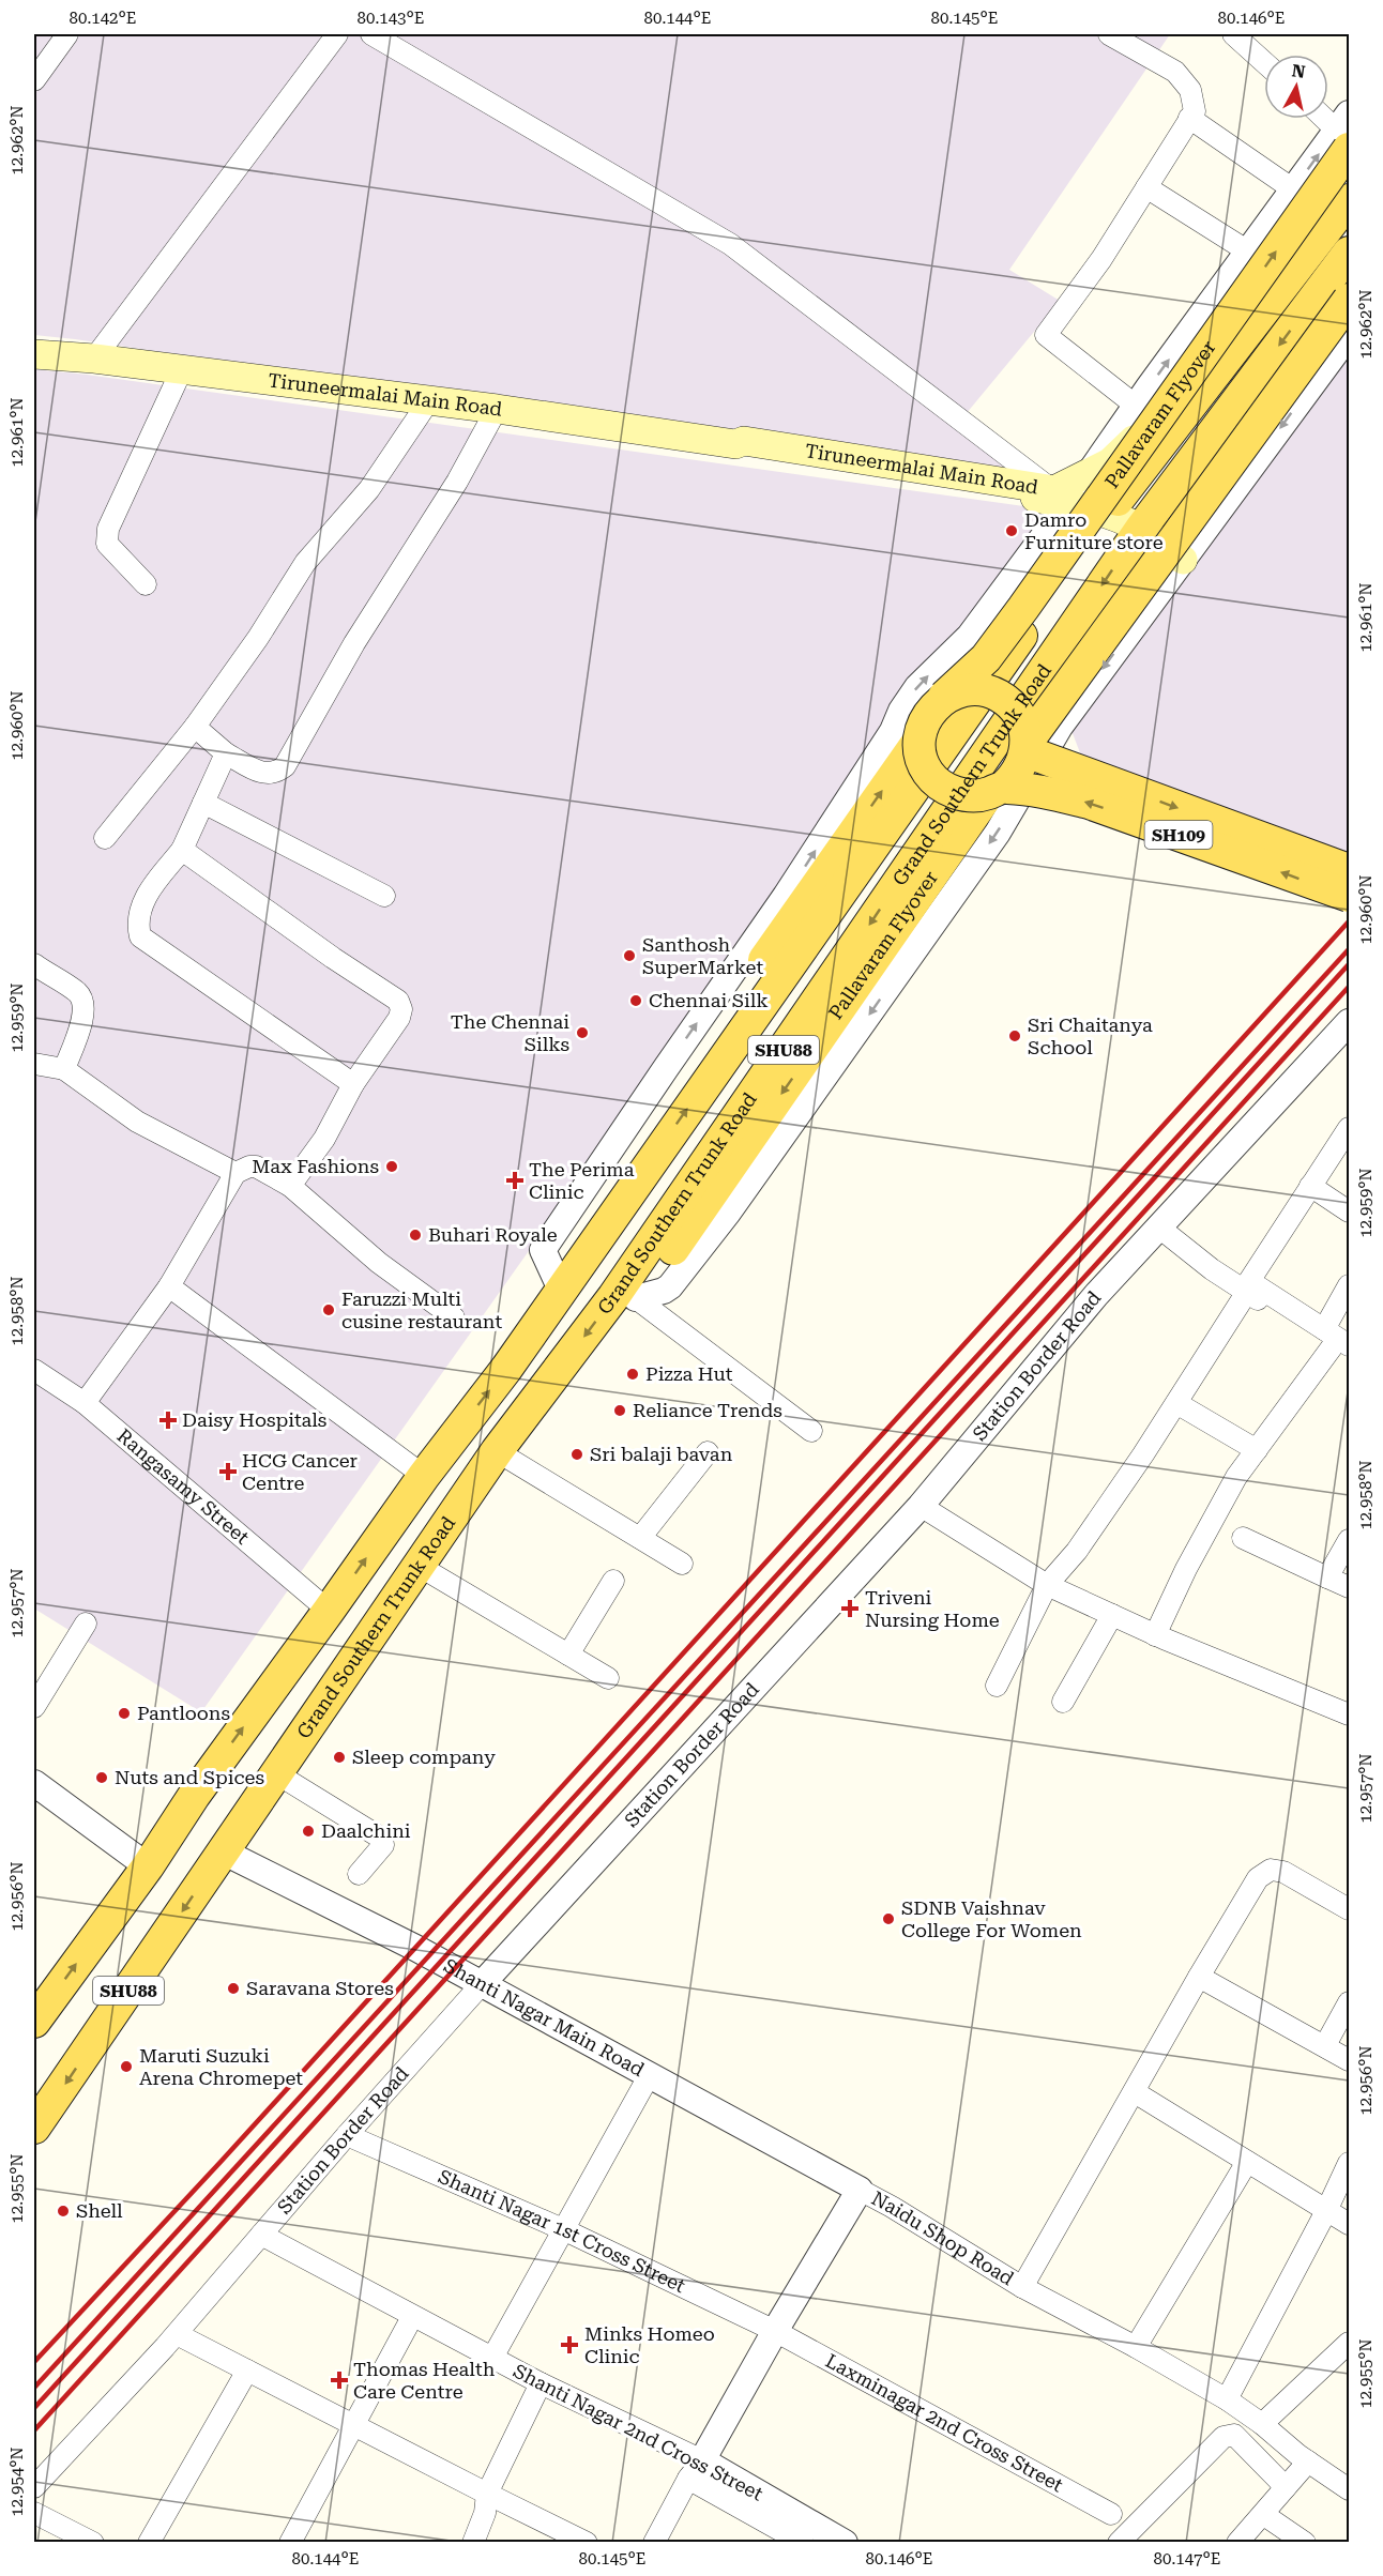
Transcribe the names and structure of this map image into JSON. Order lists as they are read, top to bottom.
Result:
{
  "streets": {
    "main road": [
      "Tiruneermalai Main Road",
      "Pallavaram Flyover",
      "Grand Southern Trunk Road",
      "SH109",
      "SHU88"
    ],
    "street": [
      "Station Border Road",
      "Rangasamy Street",
      "Shanti Nagar Main Road",
      "Shanti Nagar 1st Cross Street",
      "Naidu Shop Road",
      "Laxminagar 2nd Cross Street",
      "Shanti Nagar 2nd Cross Street"
    ]
  },
  "crossings": [
    ["Tiruneermalai Main Road", "Grand Southern Trunk Road"],
    ["Pallavaram Flyover", "Grand Southern Trunk Road"],
    ["Pallavaram Flyover", "SH109"],
    ["Grand Southern Trunk Road", "Rangasamy Street"],
    ["Grand Southern Trunk Road", "Shanti Nagar Main Road"],
    ["Station Border Road", "Shanti Nagar Main Road"],
    ["Station Border Road", "Shanti Nagar 1st Cross Street"],
    ["Station Border Road", "Shanti Nagar 2nd Cross Street"],
    ["Shanti Nagar Main Road", "Naidu Shop Road"],
    ["Shanti Nagar 1st Cross Street", "Naidu Shop Road"],
    ["Shanti Nagar 1st Cross Street", "Laxminagar 2nd Cross Street"],
    ["Naidu Shop Road", "Laxminagar 2nd Cross Street"],
    ["Naidu Shop Road", "Shanti Nagar 2nd Cross Street"]
  ],
  "places": {
    "other": [
      "Damro Furniture store",
      "Santhosh SuperMarket",
      "Chennai Silk",
      "The Chennai Silks",
      "Sri Chaitanya School",
      "Max Fashions",
      "Buhari Royale",
      "Faruzzi Multi cusine restaurant",
      "Pizza Hut",
      "Reliance Trends",
      "Sri balaji bavan",
      "Pantloons",
      "Sleep company",
      "Nuts and Spices",
      "Daalchini",
      "SDNB Vaishnav College For Women",
      "Saravana Stores",
      "Maruti Suzuki Arena Chromepet",
      "Shell"
    ],
    "health": [
      "The Perima Clinic",
      "Daisy Hospitals",
      "HCG Cancer Centre",
      "Triveni Nursing Home",
      "Minks Homeo Clinic",
      "Thomas Health Care Centre"
    ]
  },
  "north": "top",
  "coordinates": [
    "80.142°E",
    "80.143°E",
    "80.144°E",
    "80.145°E",
    "80.146°E",
    "12.962°N",
    "12.961°N",
    "12.960°N",
    "12.959°N",
    "12.958°N",
    "12.957°N",
    "12.956°N",
    "12.955°N",
    "12.954°N",
    "80.147°E"
  ]
}
